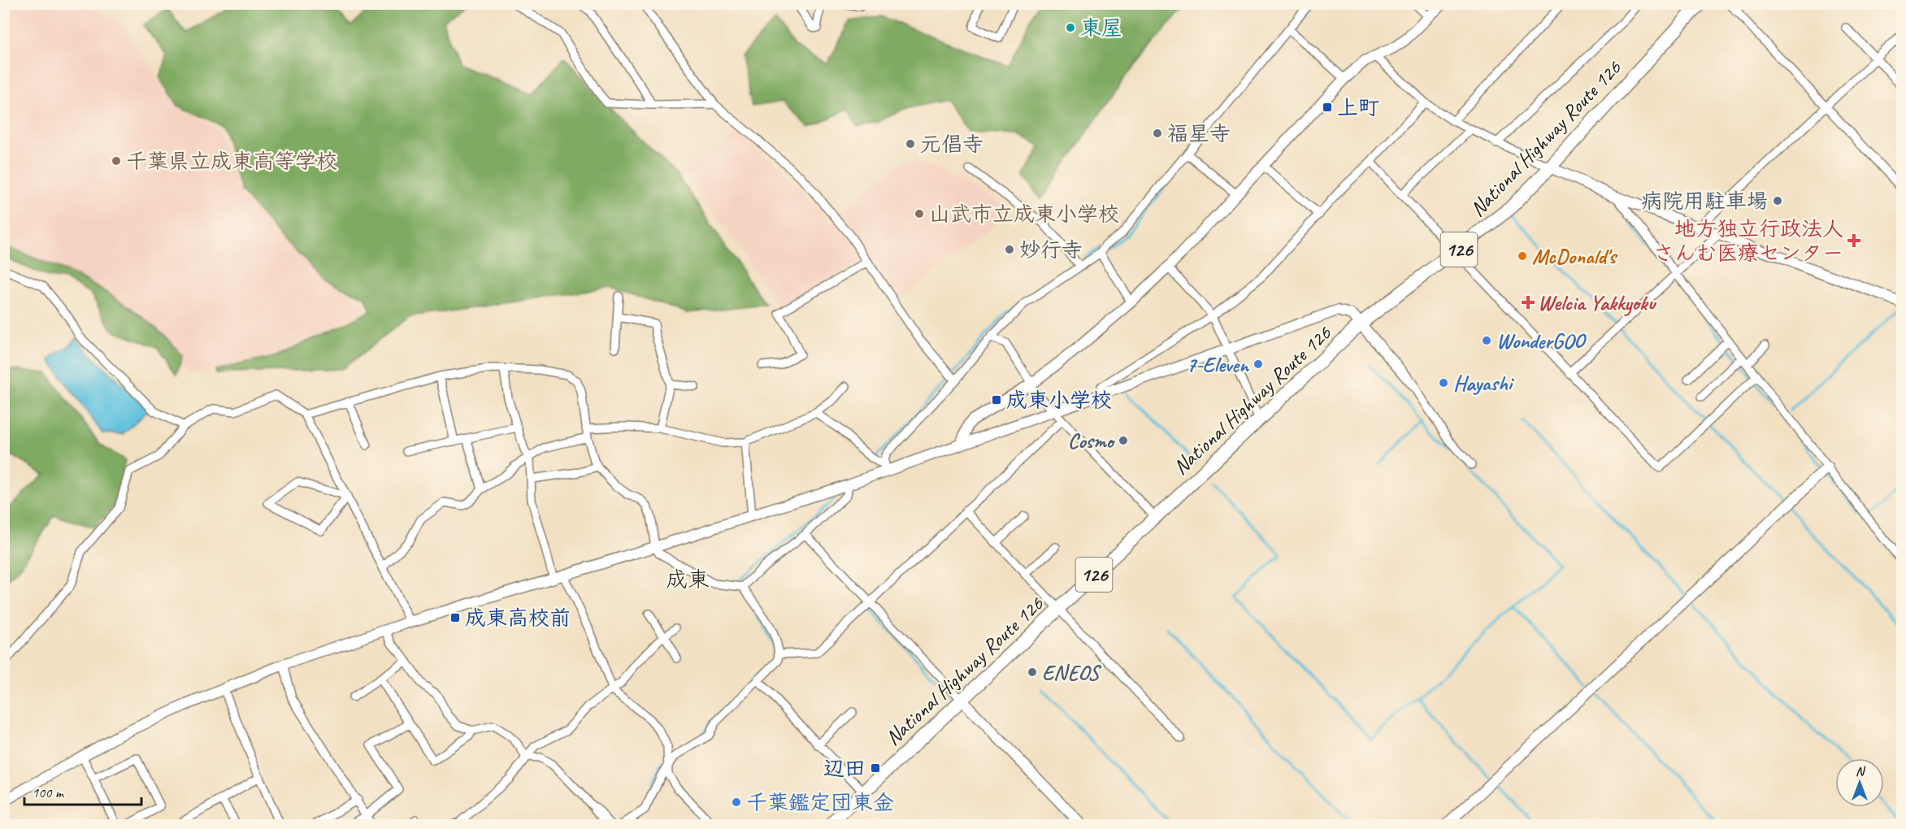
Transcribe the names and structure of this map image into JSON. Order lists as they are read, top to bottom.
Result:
{
  "streets": {
    "highway": ["National Highway Route 126", "126"]
  },
  "districts": ["成東"],
  "places": {
    "other": [
      "東屋",
      "福星寺",
      "元倡寺",
      "千葉県立成東高等学校",
      "病院用駐車場",
      "山武市立成東小学校",
      "妙行寺",
      "McDonald's",
      "WonderGOO",
      "7-Eleven",
      "Hayashi",
      "Cosmo",
      "ENEOS",
      "千葉鑑定団東金"
    ],
    "transit": [
      "上町",
      "成東小学校",
      "成東高校前",
      "辺田"
    ],
    "health": ["地方独立行政法人 さんむ医療センター", "Welcia Yakkyoku"]
  },
  "scale_bar": "100 m",
  "north": "top"
}
